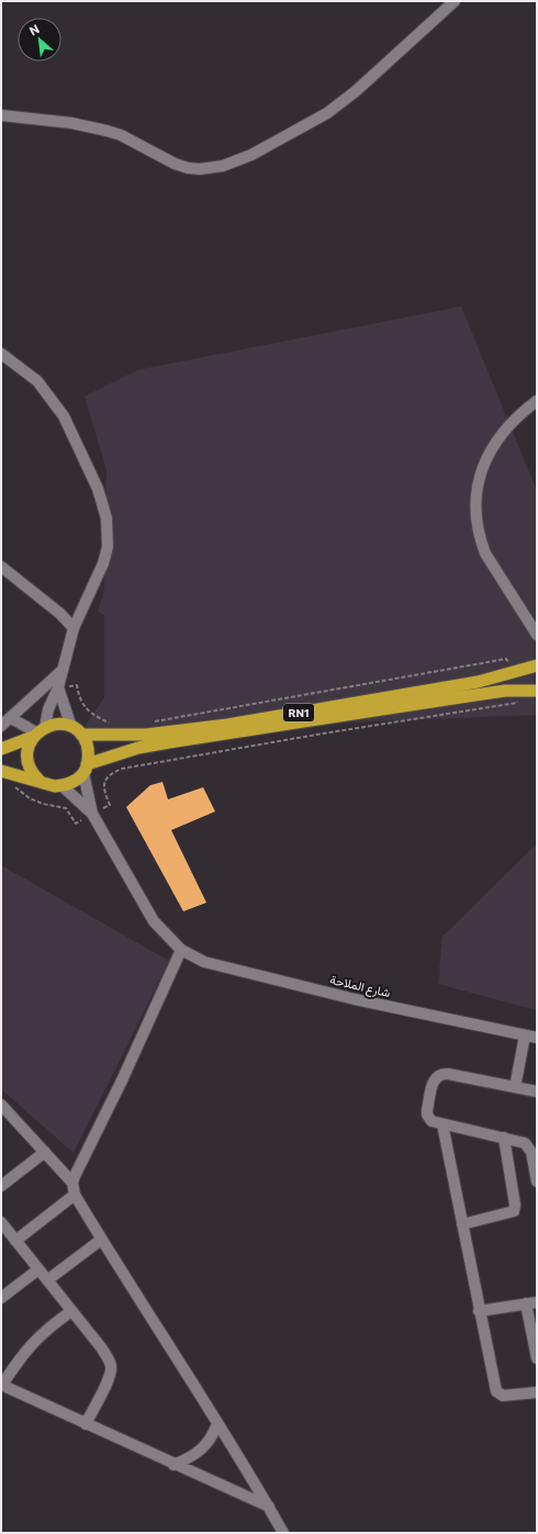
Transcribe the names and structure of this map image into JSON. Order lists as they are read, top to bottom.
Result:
{
  "streets": {
    "highway": ["RN1"],
    "street": ["شارع الملاحة"]
  },
  "north": "top left"
}
